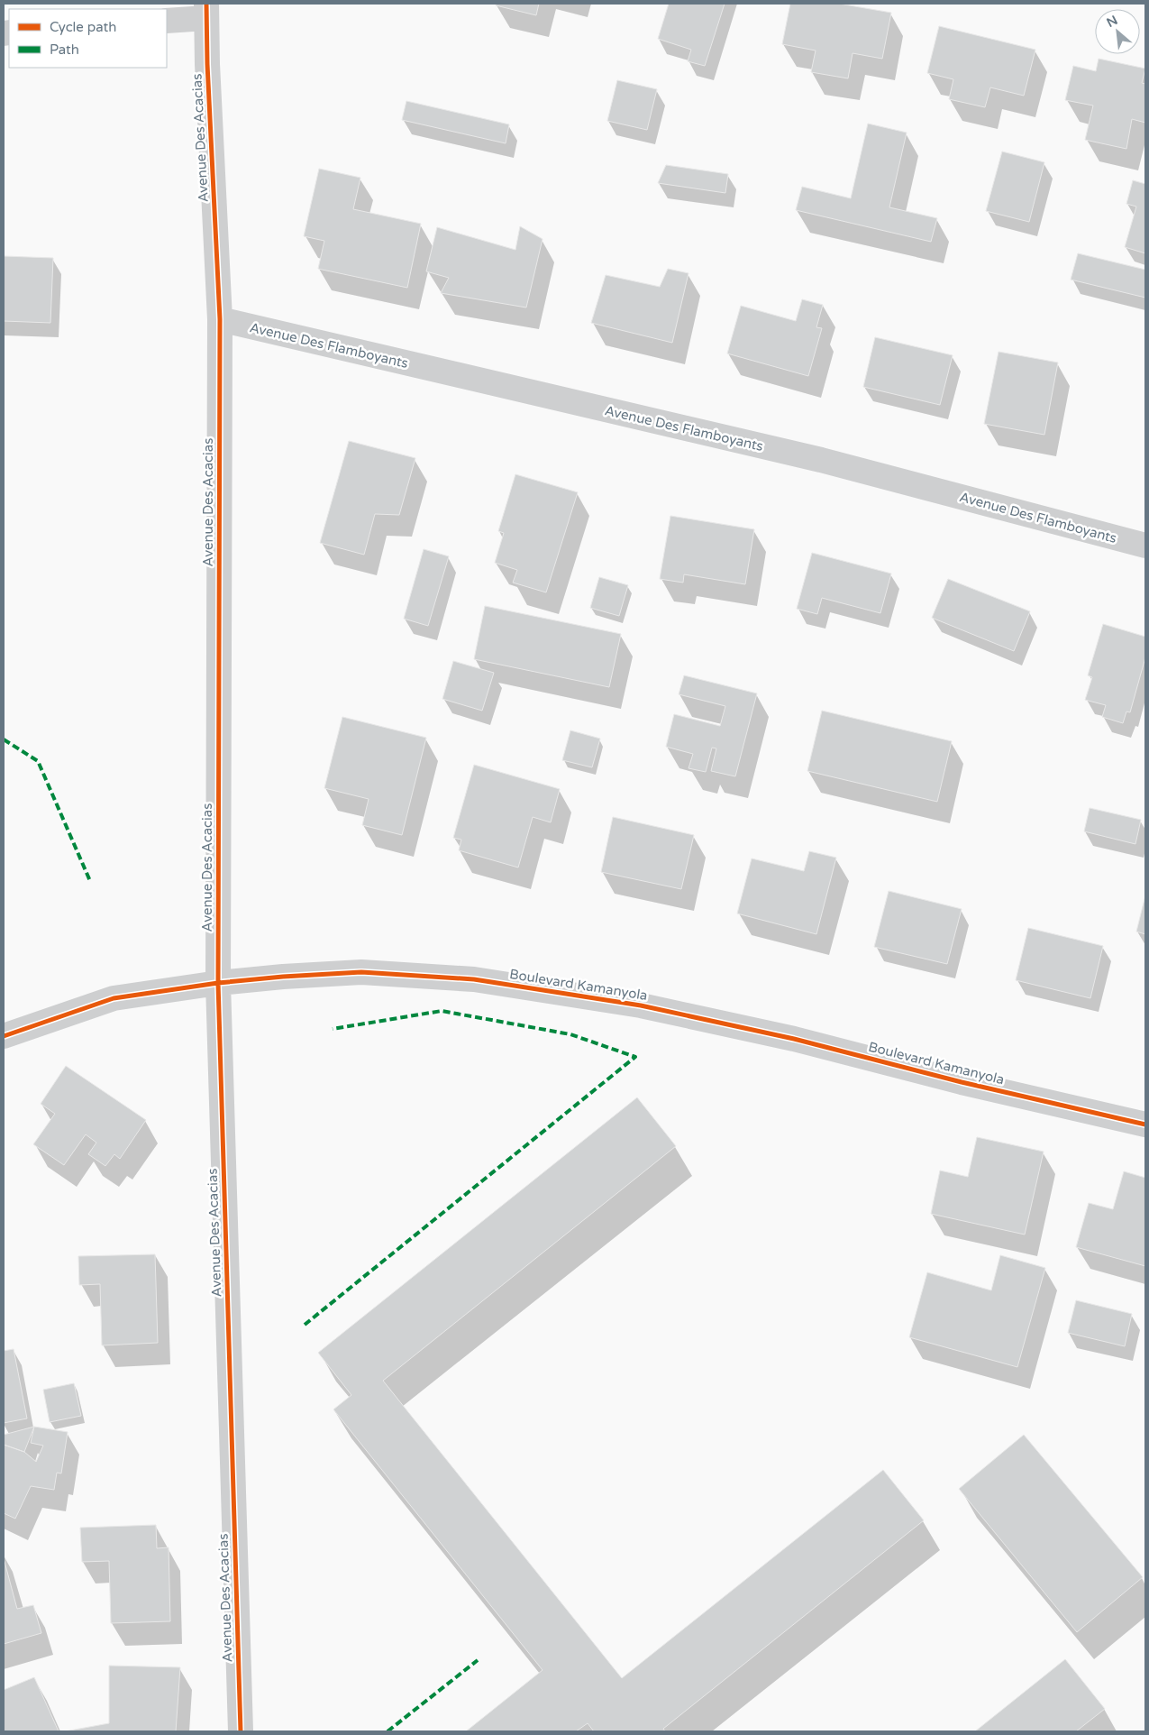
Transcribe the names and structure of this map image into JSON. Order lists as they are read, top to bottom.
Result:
{
  "streets": {
    "street": ["Avenue Des Acacias", "Avenue Des Flamboyants", "Boulevard Kamanyola"]
  },
  "crossings": [
    ["Avenue Des Acacias", "Avenue Des Flamboyants"],
    ["Avenue Des Acacias", "Boulevard Kamanyola"]
  ],
  "legend": ["Cycle path", "Path"],
  "north": "top left"
}
